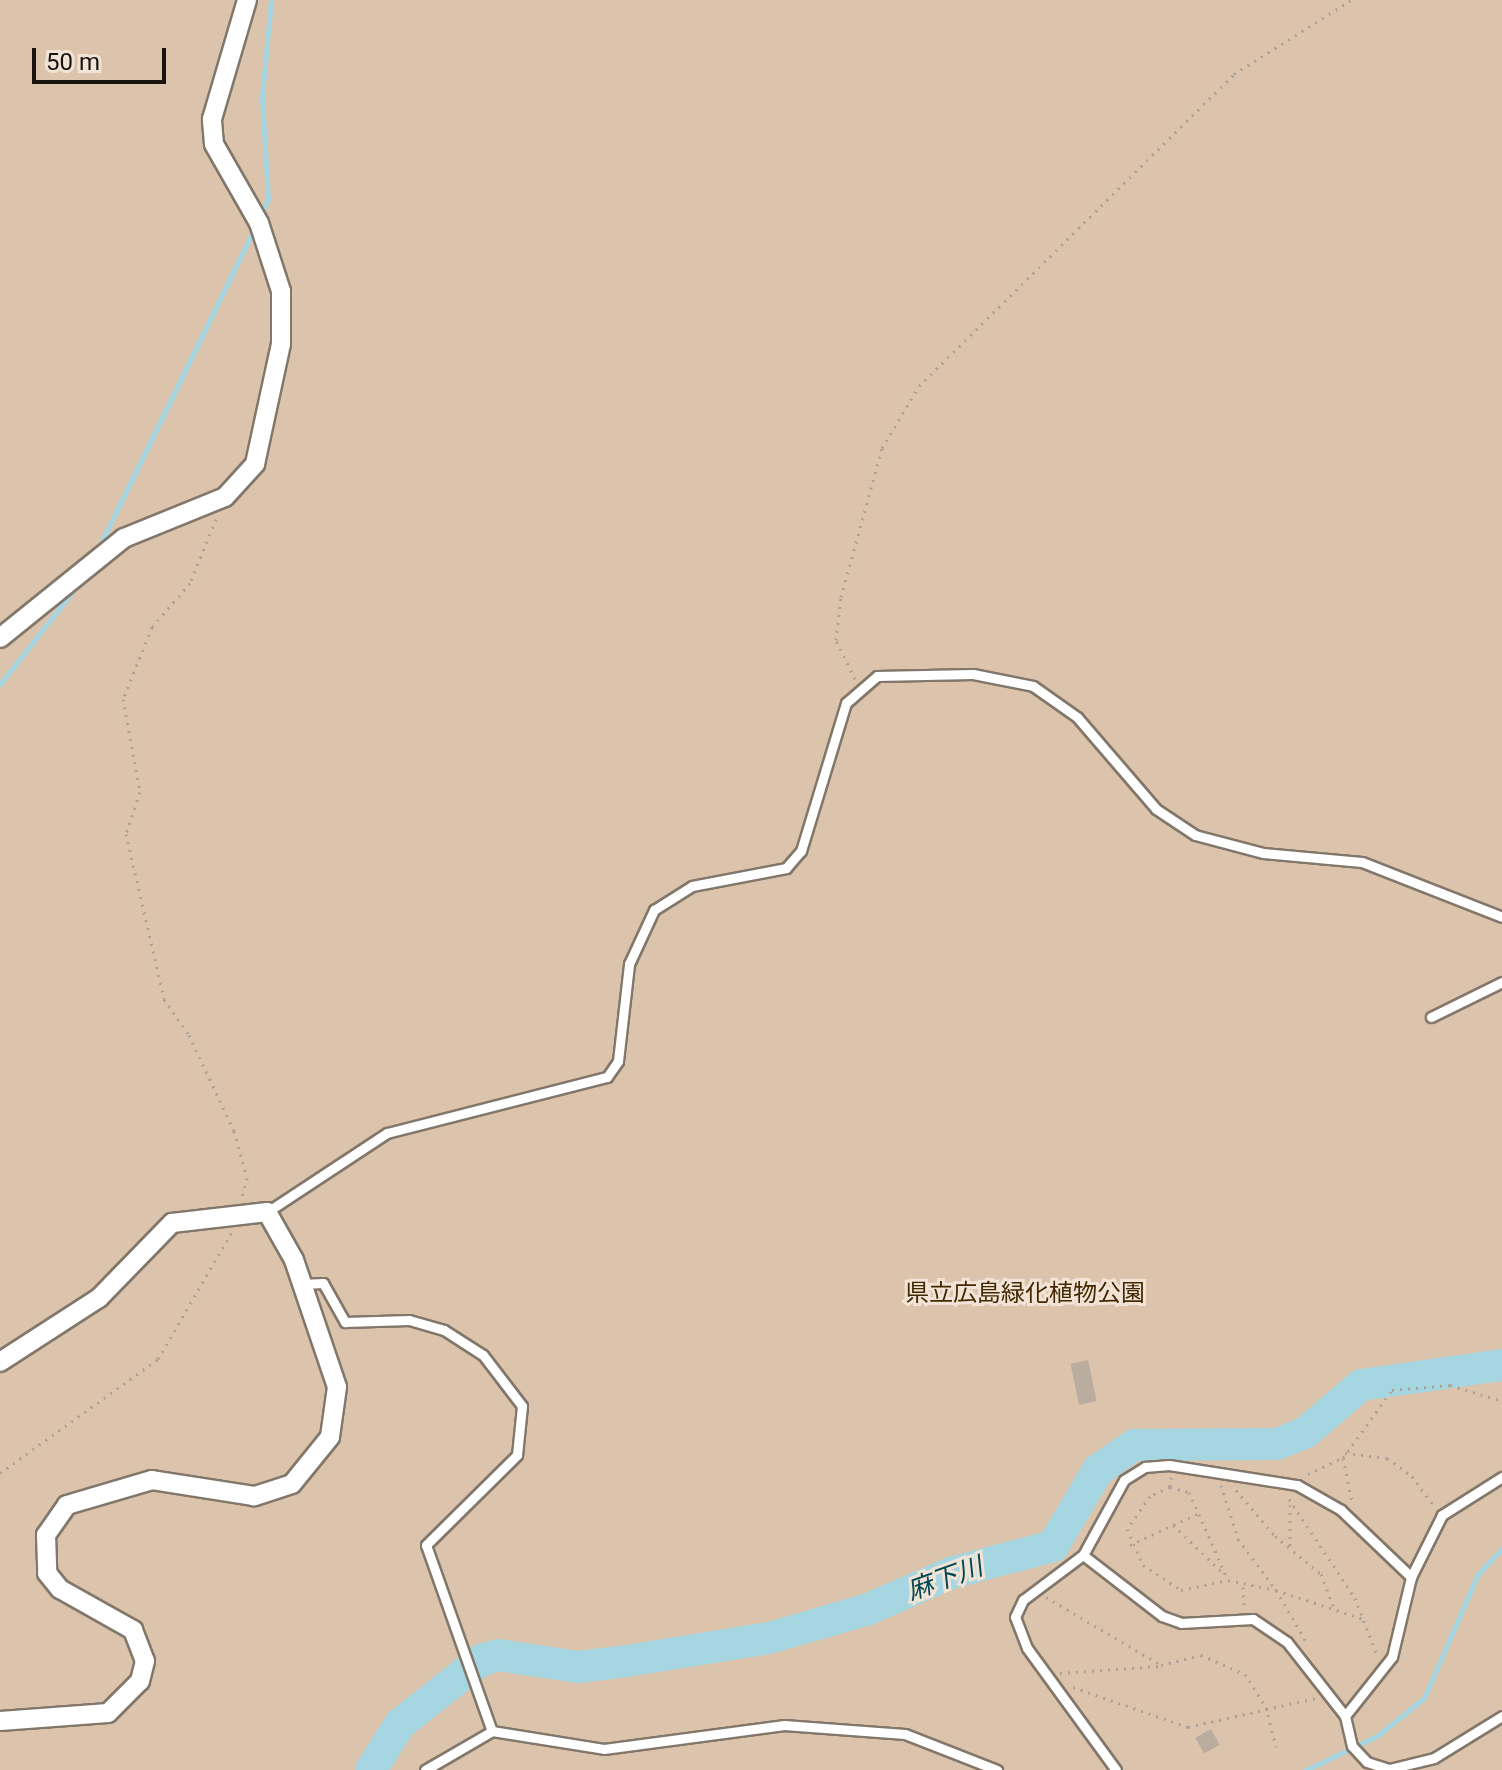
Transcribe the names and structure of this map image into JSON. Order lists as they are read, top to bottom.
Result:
{
  "water": ["麻下川"],
  "parks": ["県立広島緑化植物公園"],
  "scale_bar": "50 m"
}
